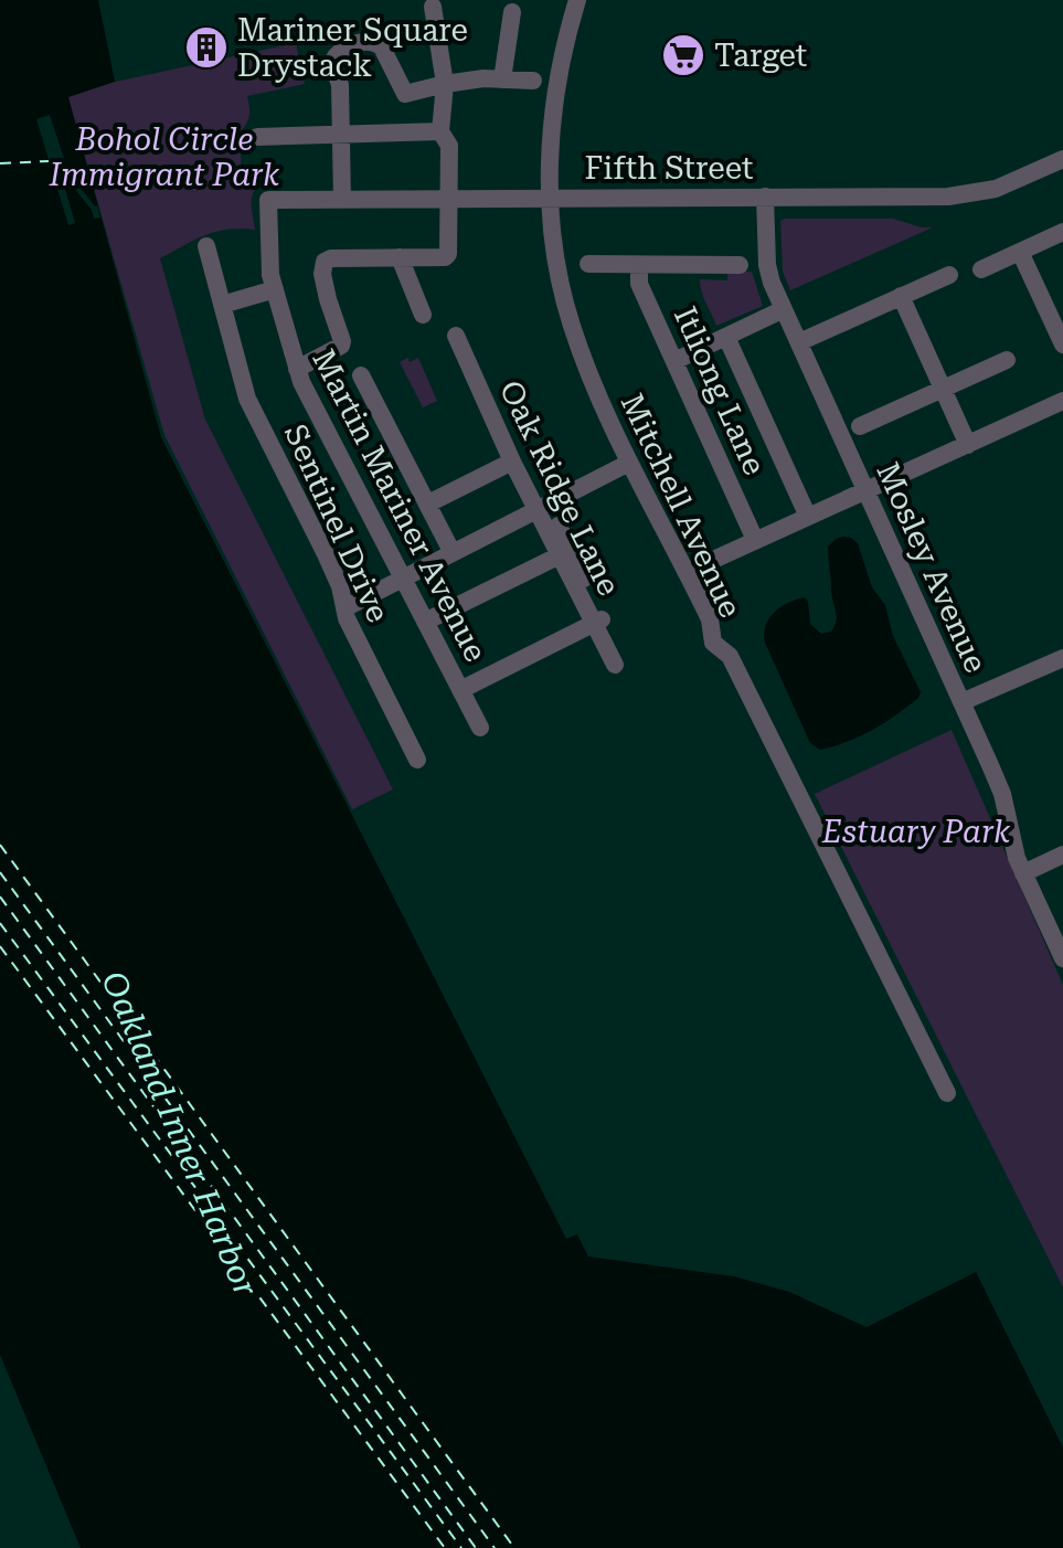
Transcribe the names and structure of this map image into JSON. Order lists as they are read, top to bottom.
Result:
{
  "streets": {
    "street": [
      "Fifth Street",
      "Itliong Lane",
      "Oak Ridge Lane",
      "Martin Mariner Avenue",
      "Mitchell Avenue",
      "Sentinel Drive",
      "Mosley Avenue"
    ]
  },
  "crossings": [
    ["Fifth Street", "Martin Mariner Avenue"],
    ["Fifth Street", "Mitchell Avenue"],
    ["Fifth Street", "Mosley Avenue"]
  ],
  "water": ["Oakland Inner Harbor"],
  "parks": ["Bohol Circle Immigrant Park", "Estuary Park"],
  "places": {
    "building": ["Mariner Square Drystack"],
    "supermarket": ["Target"]
  }
}
